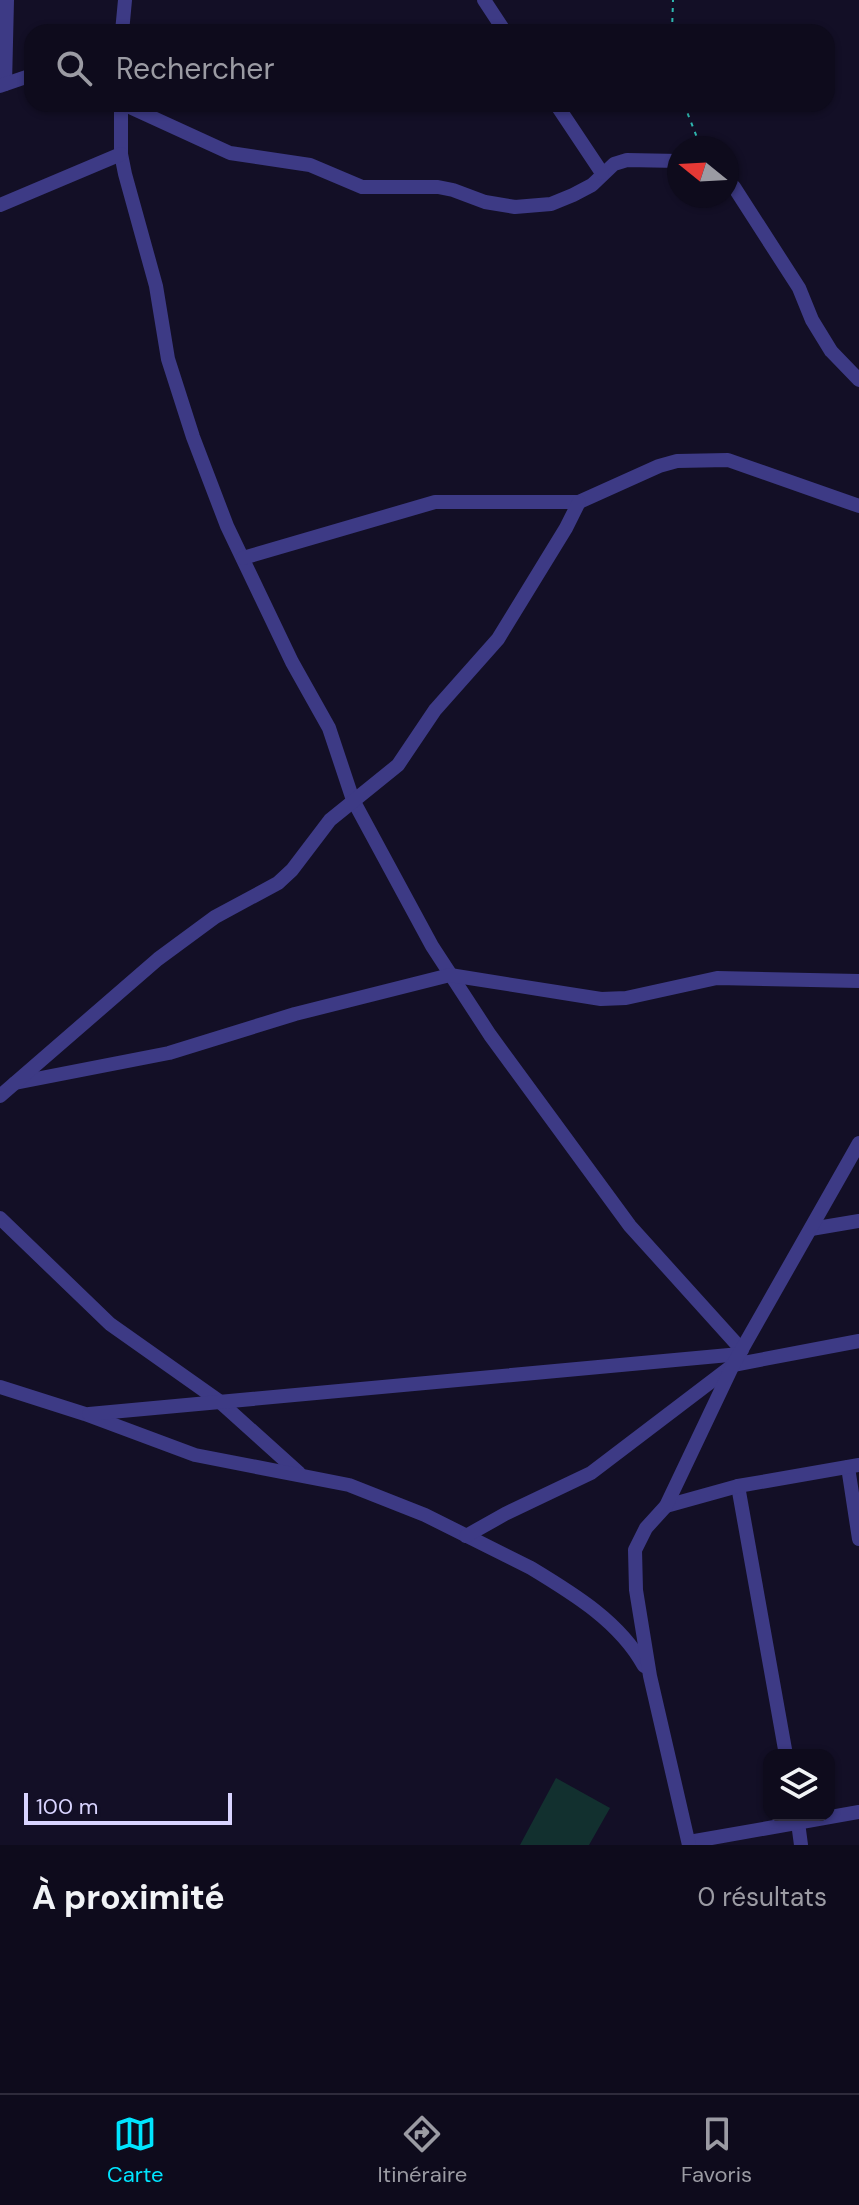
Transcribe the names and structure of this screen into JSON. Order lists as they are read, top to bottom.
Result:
{
  "scale_bar": "100 m",
  "north": "left",
  "page": {
    "search": "Rechercher",
    "scale": "100 m",
    "heading": ["À proximité", "0 résultats"],
    "nav": ["Carte", "Itinéraire", "Favoris"]
  }
}
